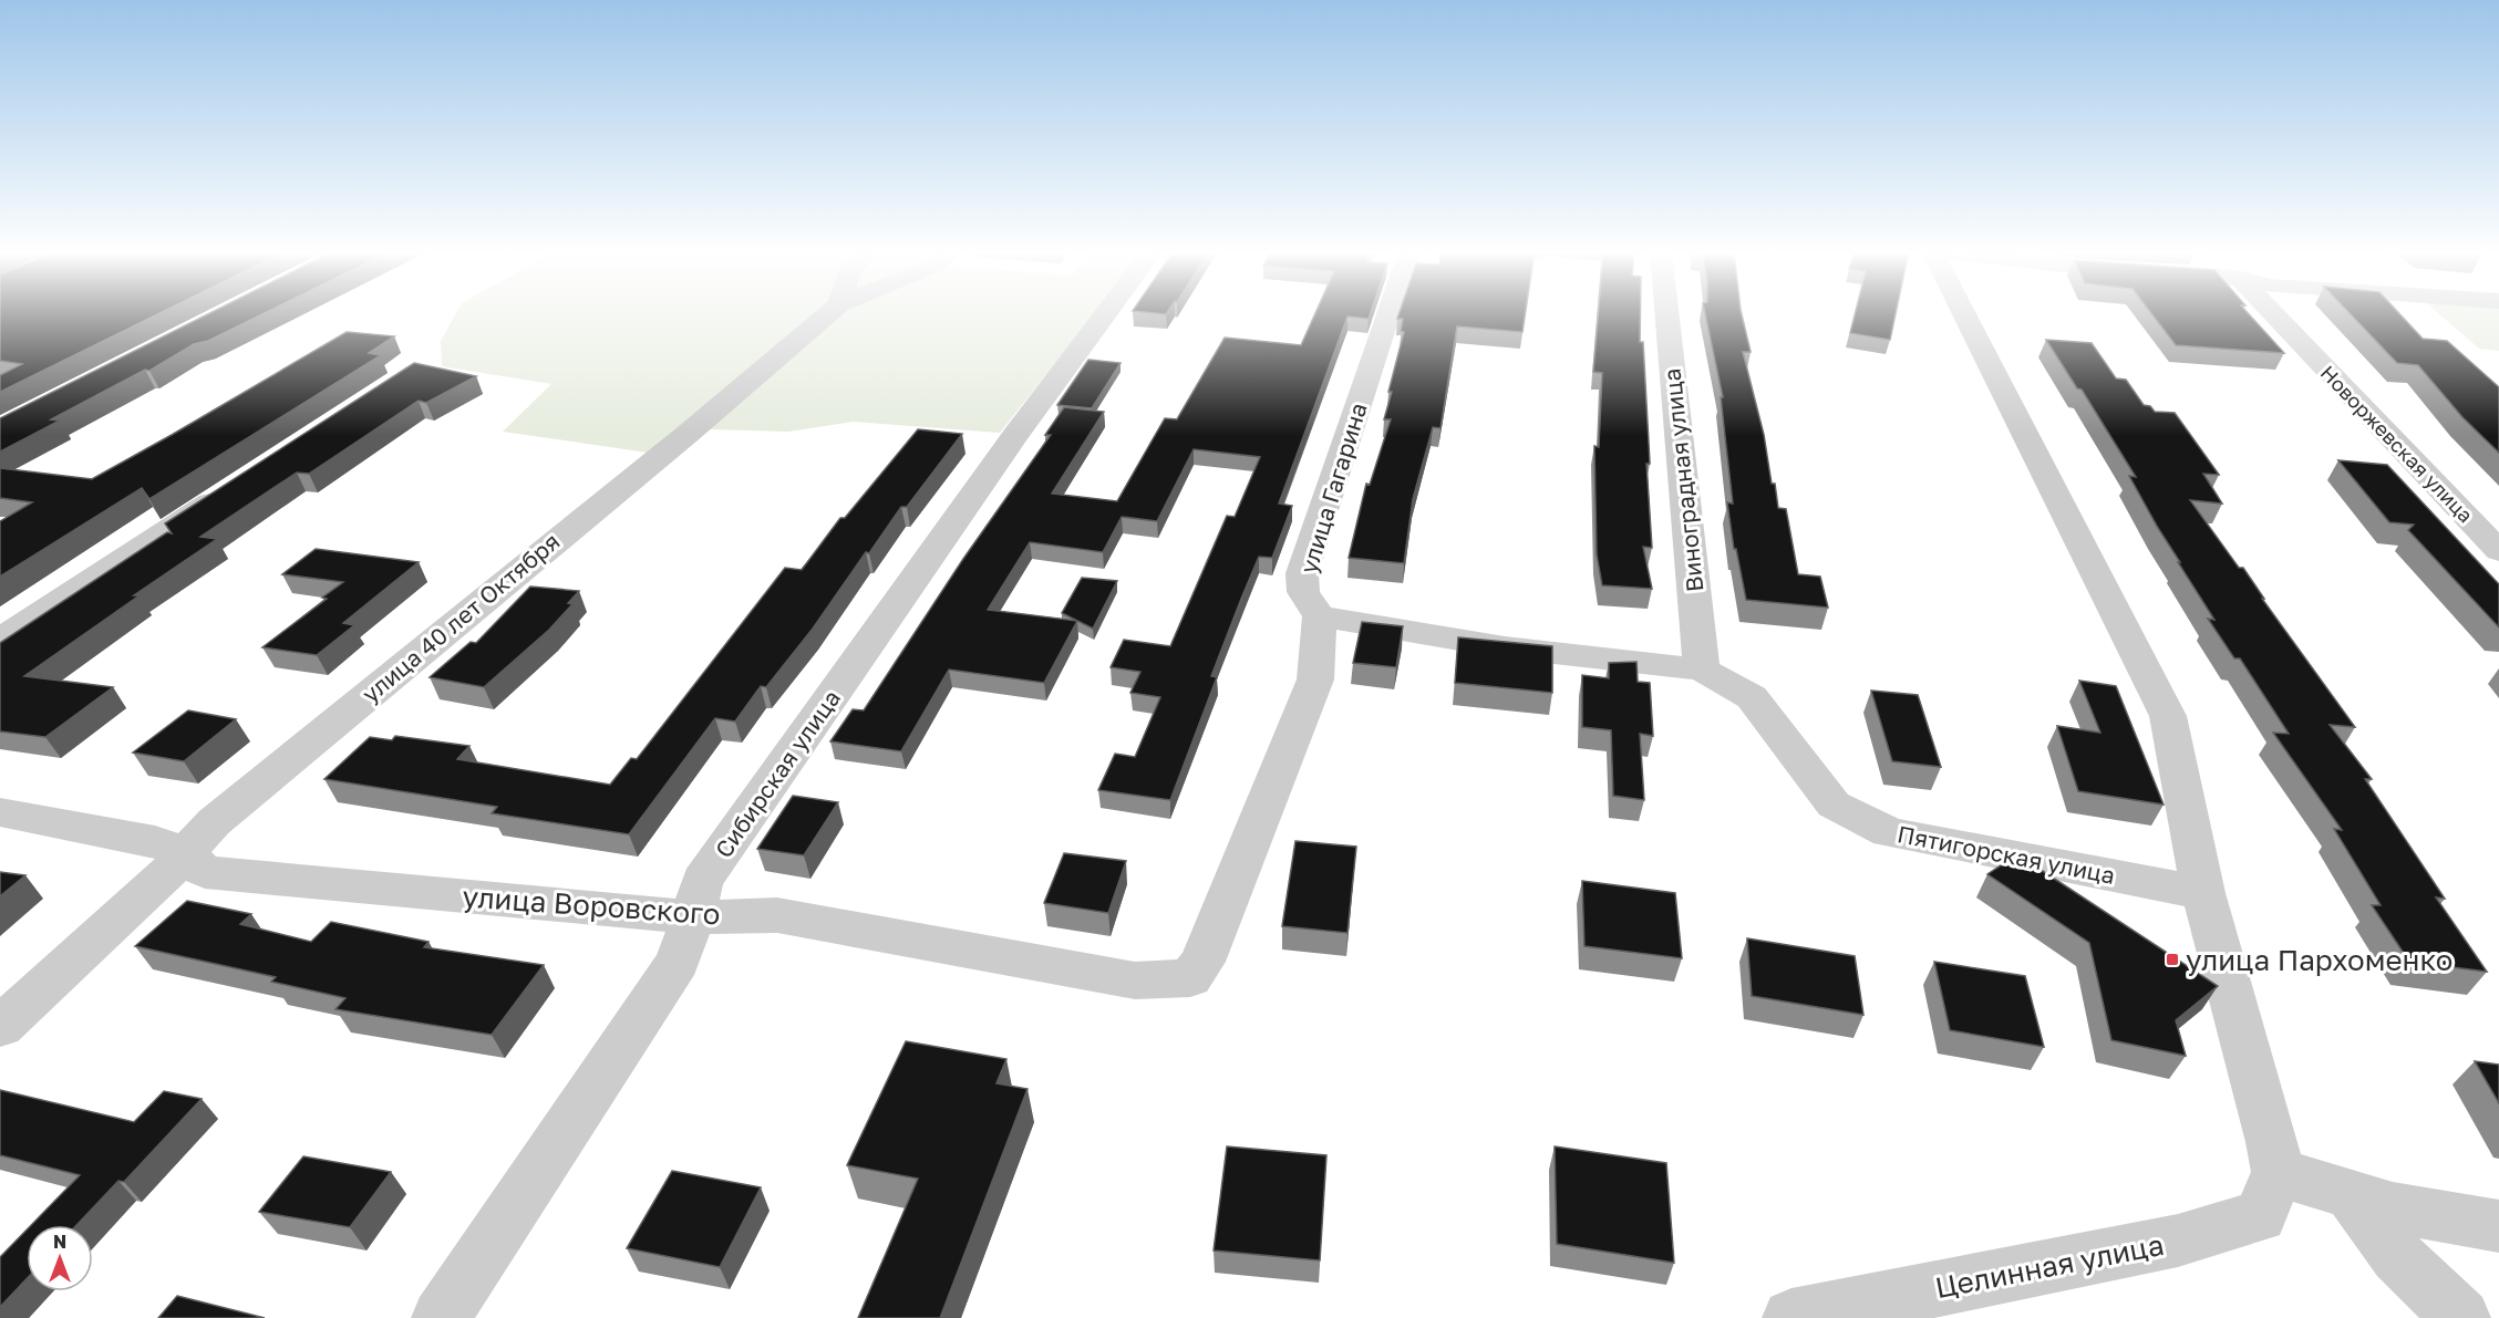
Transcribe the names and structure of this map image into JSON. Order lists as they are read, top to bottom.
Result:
{
  "streets": {
    "street": [
      "Новоржевская улица",
      "Виноградная улица",
      "улица Гагарина",
      "улица 40 лет Октября",
      "Сибирская улица",
      "Пятигорская улица",
      "улица Воровского",
      "Целинная улица"
    ]
  },
  "crossings": [
    ["Виноградная улица", "Пятигорская улица"],
    ["улица Гагарина", "Пятигорская улица"],
    ["улица Гагарина", "улица Воровского"],
    ["улица 40 лет Октября", "улица Воровского"],
    ["Сибирская улица", "улица Воровского"],
    ["Пятигорская улица", "улица Воровского"]
  ],
  "places": {
    "transit": ["улица Пархоменко"]
  },
  "north": "top"
}
